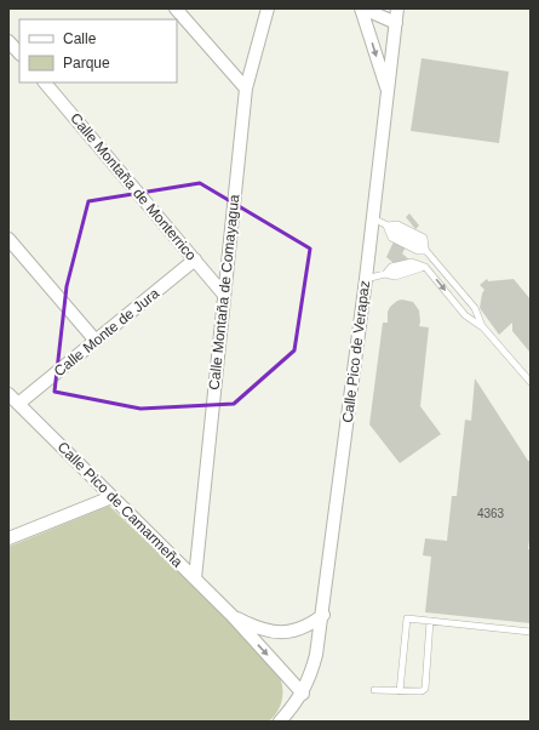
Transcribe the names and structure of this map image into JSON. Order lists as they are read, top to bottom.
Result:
{
  "streets": {
    "street": [
      "Calle Montaña de Monterrico",
      "Calle Montaña de Comayagua",
      "Calle Monte de Jura",
      "Calle Pico de Verapaz",
      "Calle Pico de Camarmeña"
    ]
  },
  "crossings": [
    ["Calle Montaña de Monterrico", "Calle Montaña de Comayagua"],
    ["Calle Montaña de Monterrico", "Calle Monte de Jura"],
    ["Calle Montaña de Comayagua", "Calle Pico de Camarmeña"],
    ["Calle Monte de Jura", "Calle Pico de Camarmeña"],
    ["Calle Pico de Verapaz", "Calle Pico de Camarmeña"]
  ],
  "house_numbers": ["4363"],
  "legend": ["Calle", "Parque"]
}
